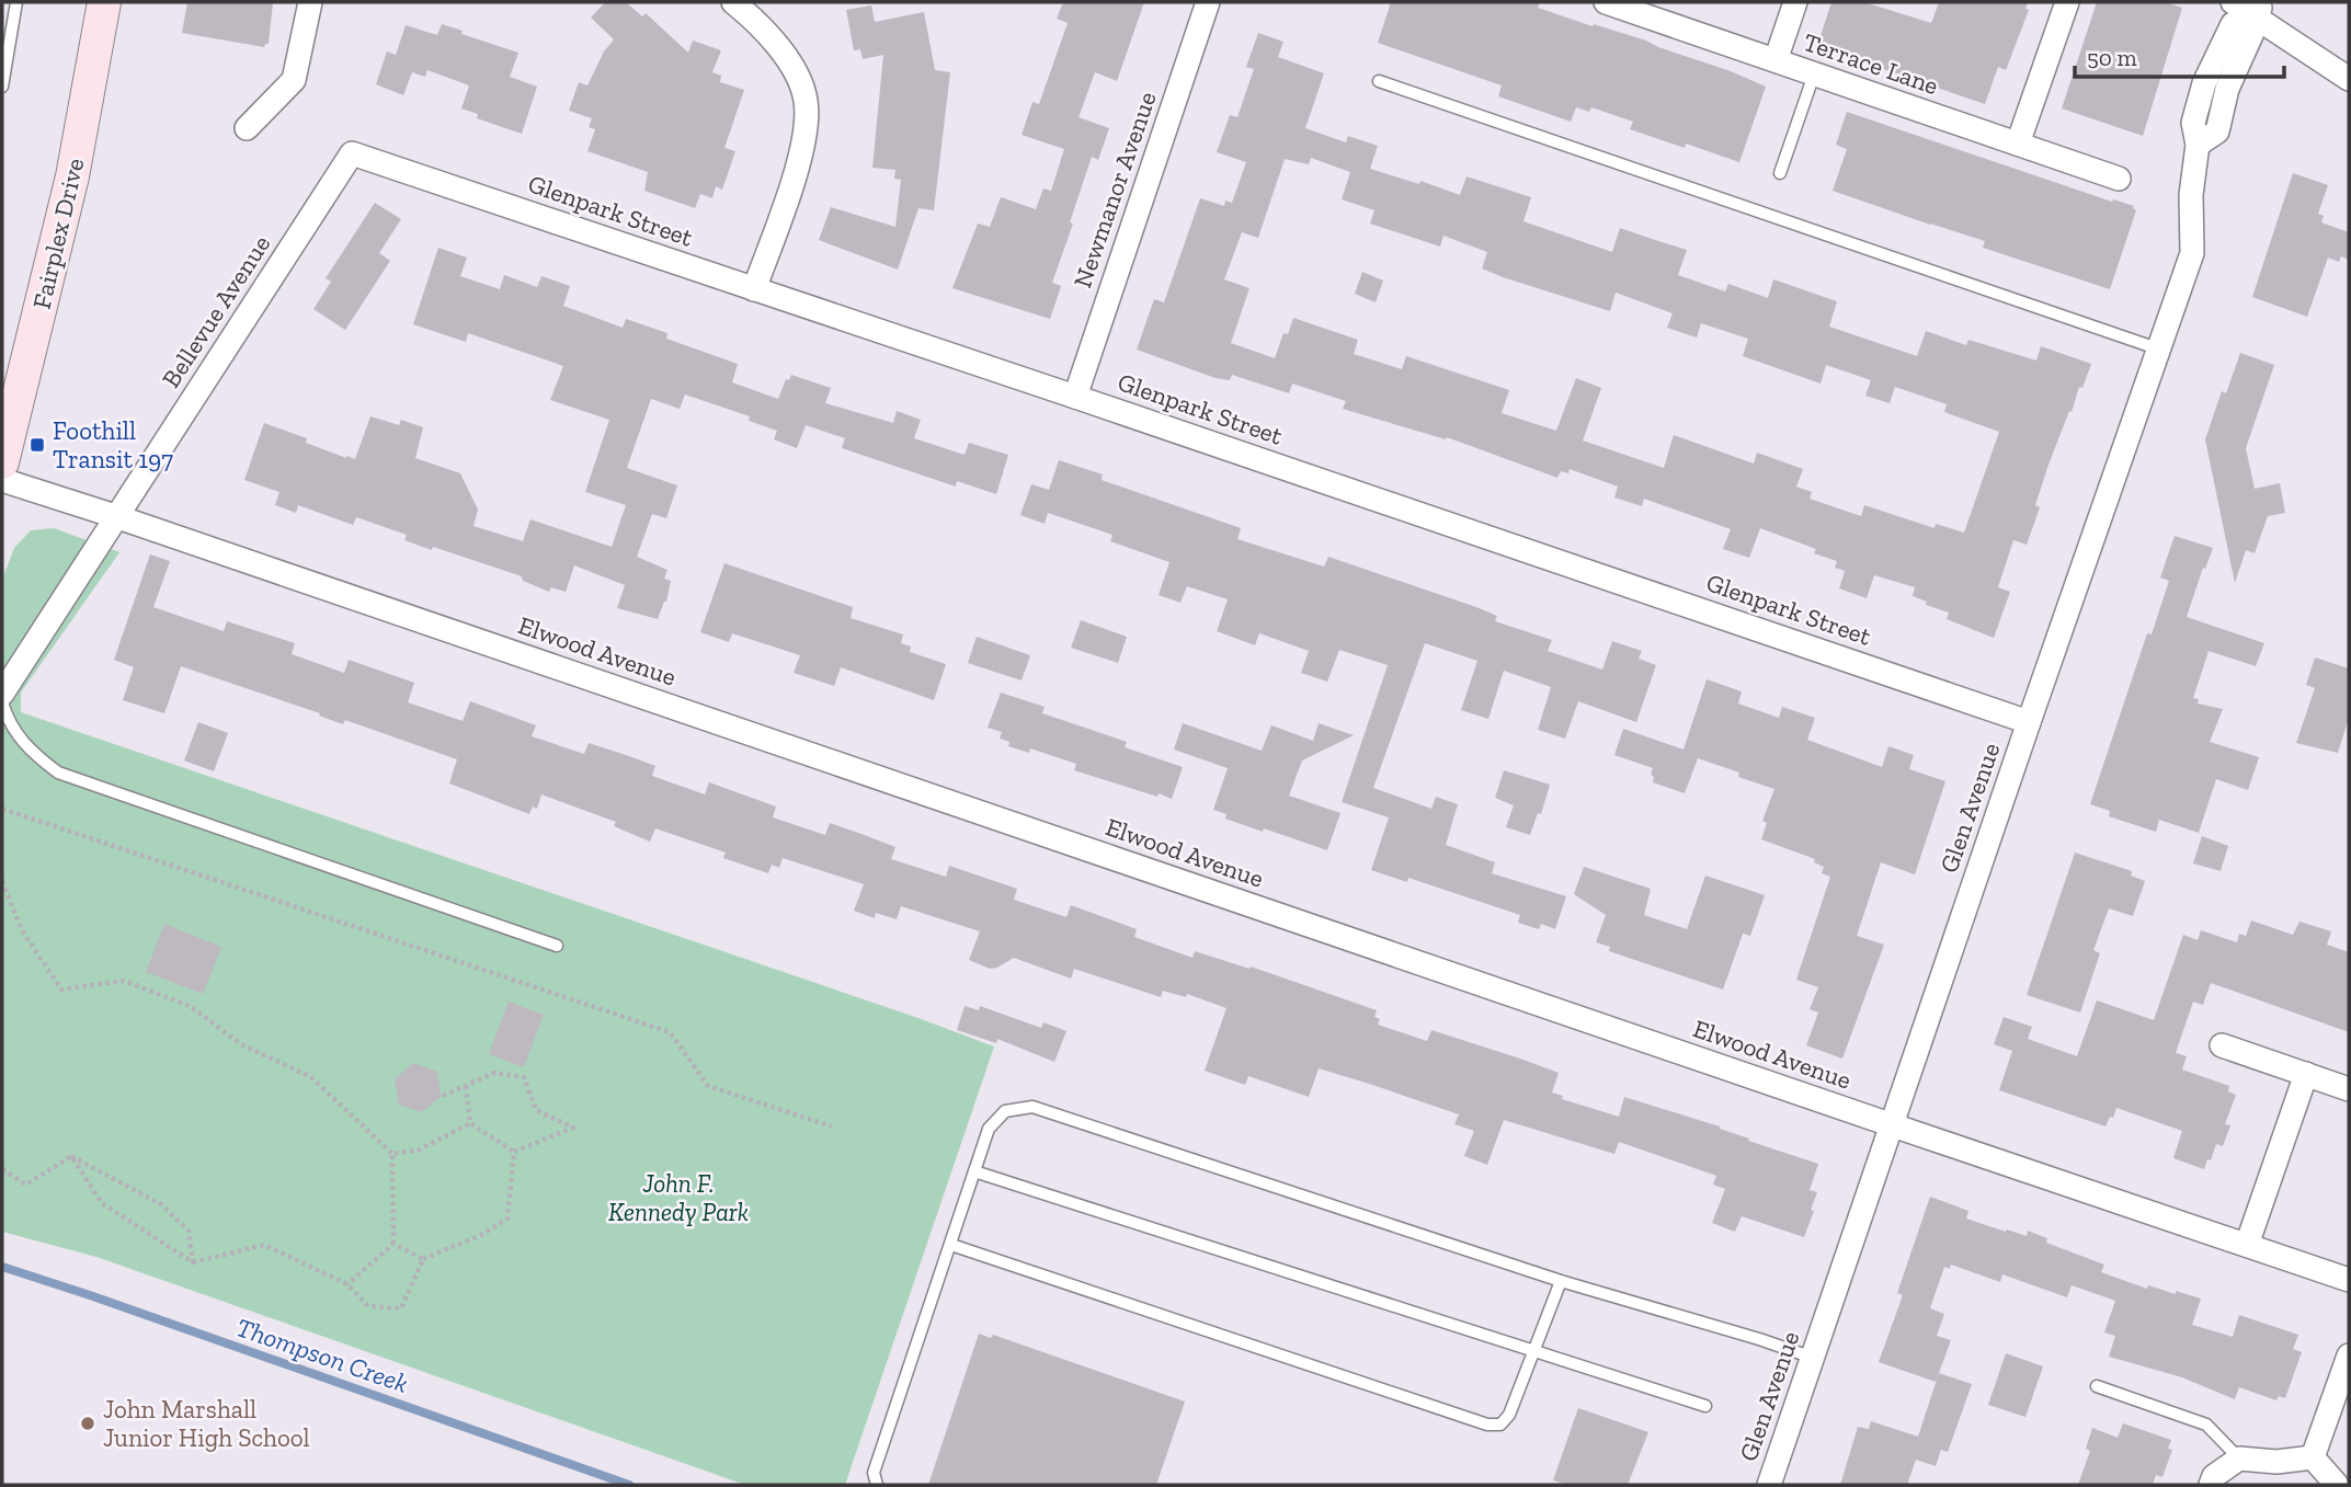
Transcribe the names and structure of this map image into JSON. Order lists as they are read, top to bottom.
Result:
{
  "streets": {
    "main road": ["Fairplex Drive"],
    "street": [
      "Terrace Lane",
      "Newmanor Avenue",
      "Glenpark Street",
      "Bellevue Avenue",
      "Elwood Avenue",
      "Glen Avenue"
    ]
  },
  "crossings": [
    ["Newmanor Avenue", "Glenpark Street"],
    ["Glenpark Street", "Bellevue Avenue"],
    ["Glenpark Street", "Glen Avenue"],
    ["Bellevue Avenue", "Elwood Avenue"],
    ["Elwood Avenue", "Glen Avenue"]
  ],
  "water": ["Thompson Creek"],
  "parks": ["John F. Kennedy Park"],
  "places": {
    "transit": ["Foothill Transit 197"],
    "other": ["John Marshall Junior High School"]
  },
  "scale_bar": "50 m"
}
